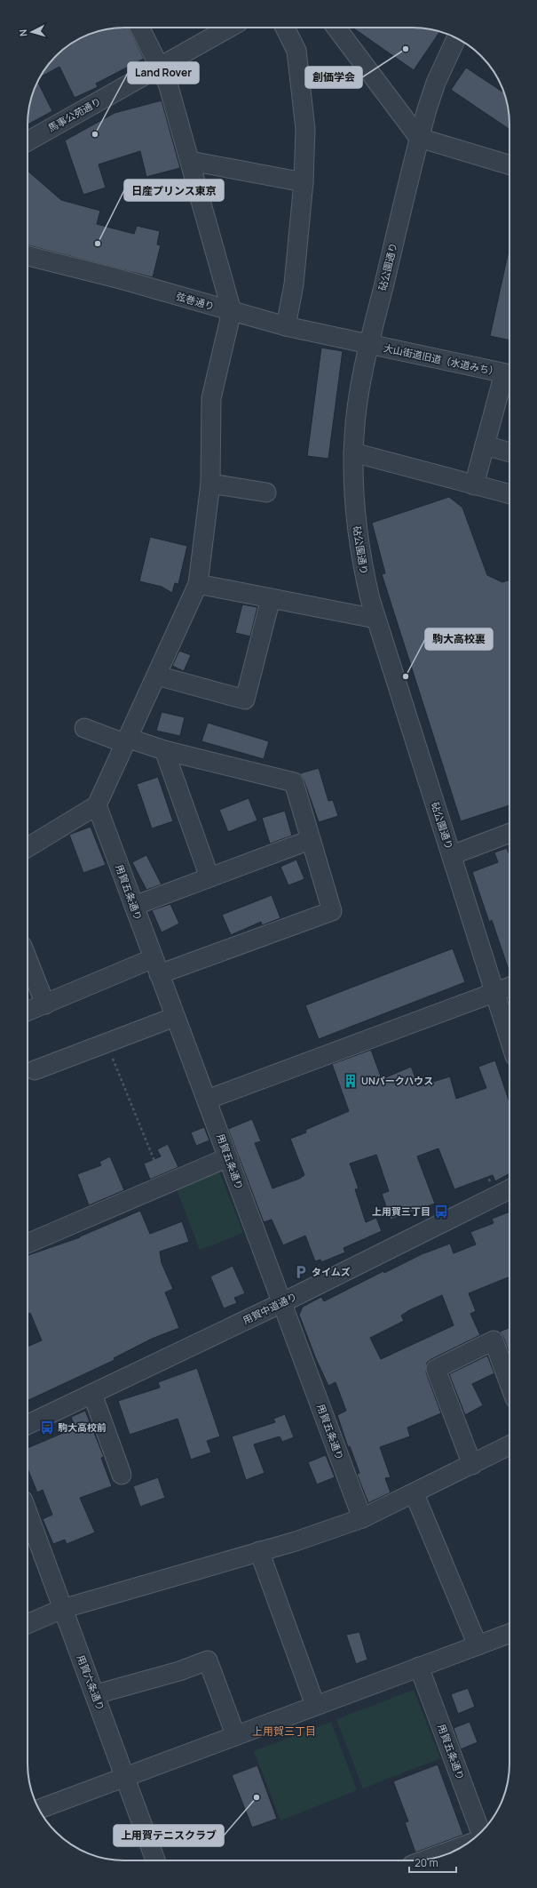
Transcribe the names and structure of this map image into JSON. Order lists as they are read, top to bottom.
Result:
{
  "streets": {
    "street": [
      "馬事公苑通り",
      "砧公園通り",
      "弦巻通り",
      "大山街道旧道（水道みち）",
      "用賀五条通り",
      "用賀中道通り",
      "用賀六条通り"
    ]
  },
  "crossings": [
    ["砧公園通り", "弦巻通り"],
    ["砧公園通り", "大山街道旧道（水道みち）"],
    ["弦巻通り", "大山街道旧道（水道みち）"],
    ["用賀五条通り", "用賀中道通り"]
  ],
  "districts": ["上用賀三丁目"],
  "places": {
    "other": [
      "創価学会",
      "Land Rover",
      "日産プリンス東京",
      "駒大高校裏",
      "上用賀テニスクラブ"
    ],
    "building": ["UNパークハウス"],
    "bus stop": ["上用賀三丁目", "駒大高校前"],
    "parking": ["タイムズ"]
  },
  "scale_bar": "20 m",
  "north": "left"
}
